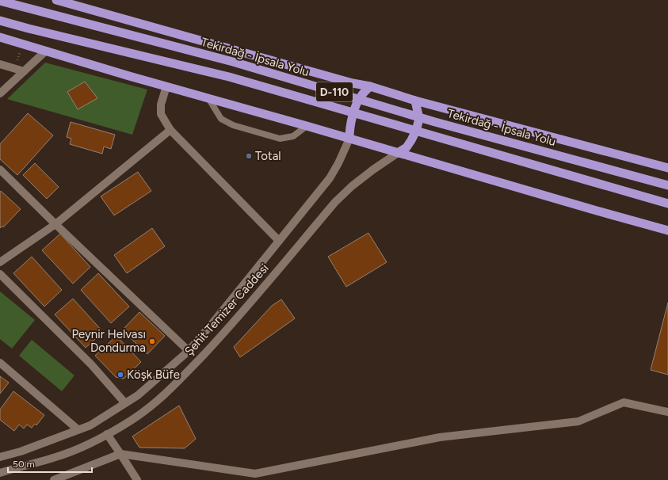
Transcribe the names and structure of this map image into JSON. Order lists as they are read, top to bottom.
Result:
{
  "streets": {
    "highway": ["Tekirdağ - İpsala Yolu", "D-110"],
    "street": ["Şehit Temizer Caddesi"]
  },
  "places": ["Total", "Peynir Helvası Dondurma", "Köşk Büfe"],
  "scale_bar": "50 m"
}
